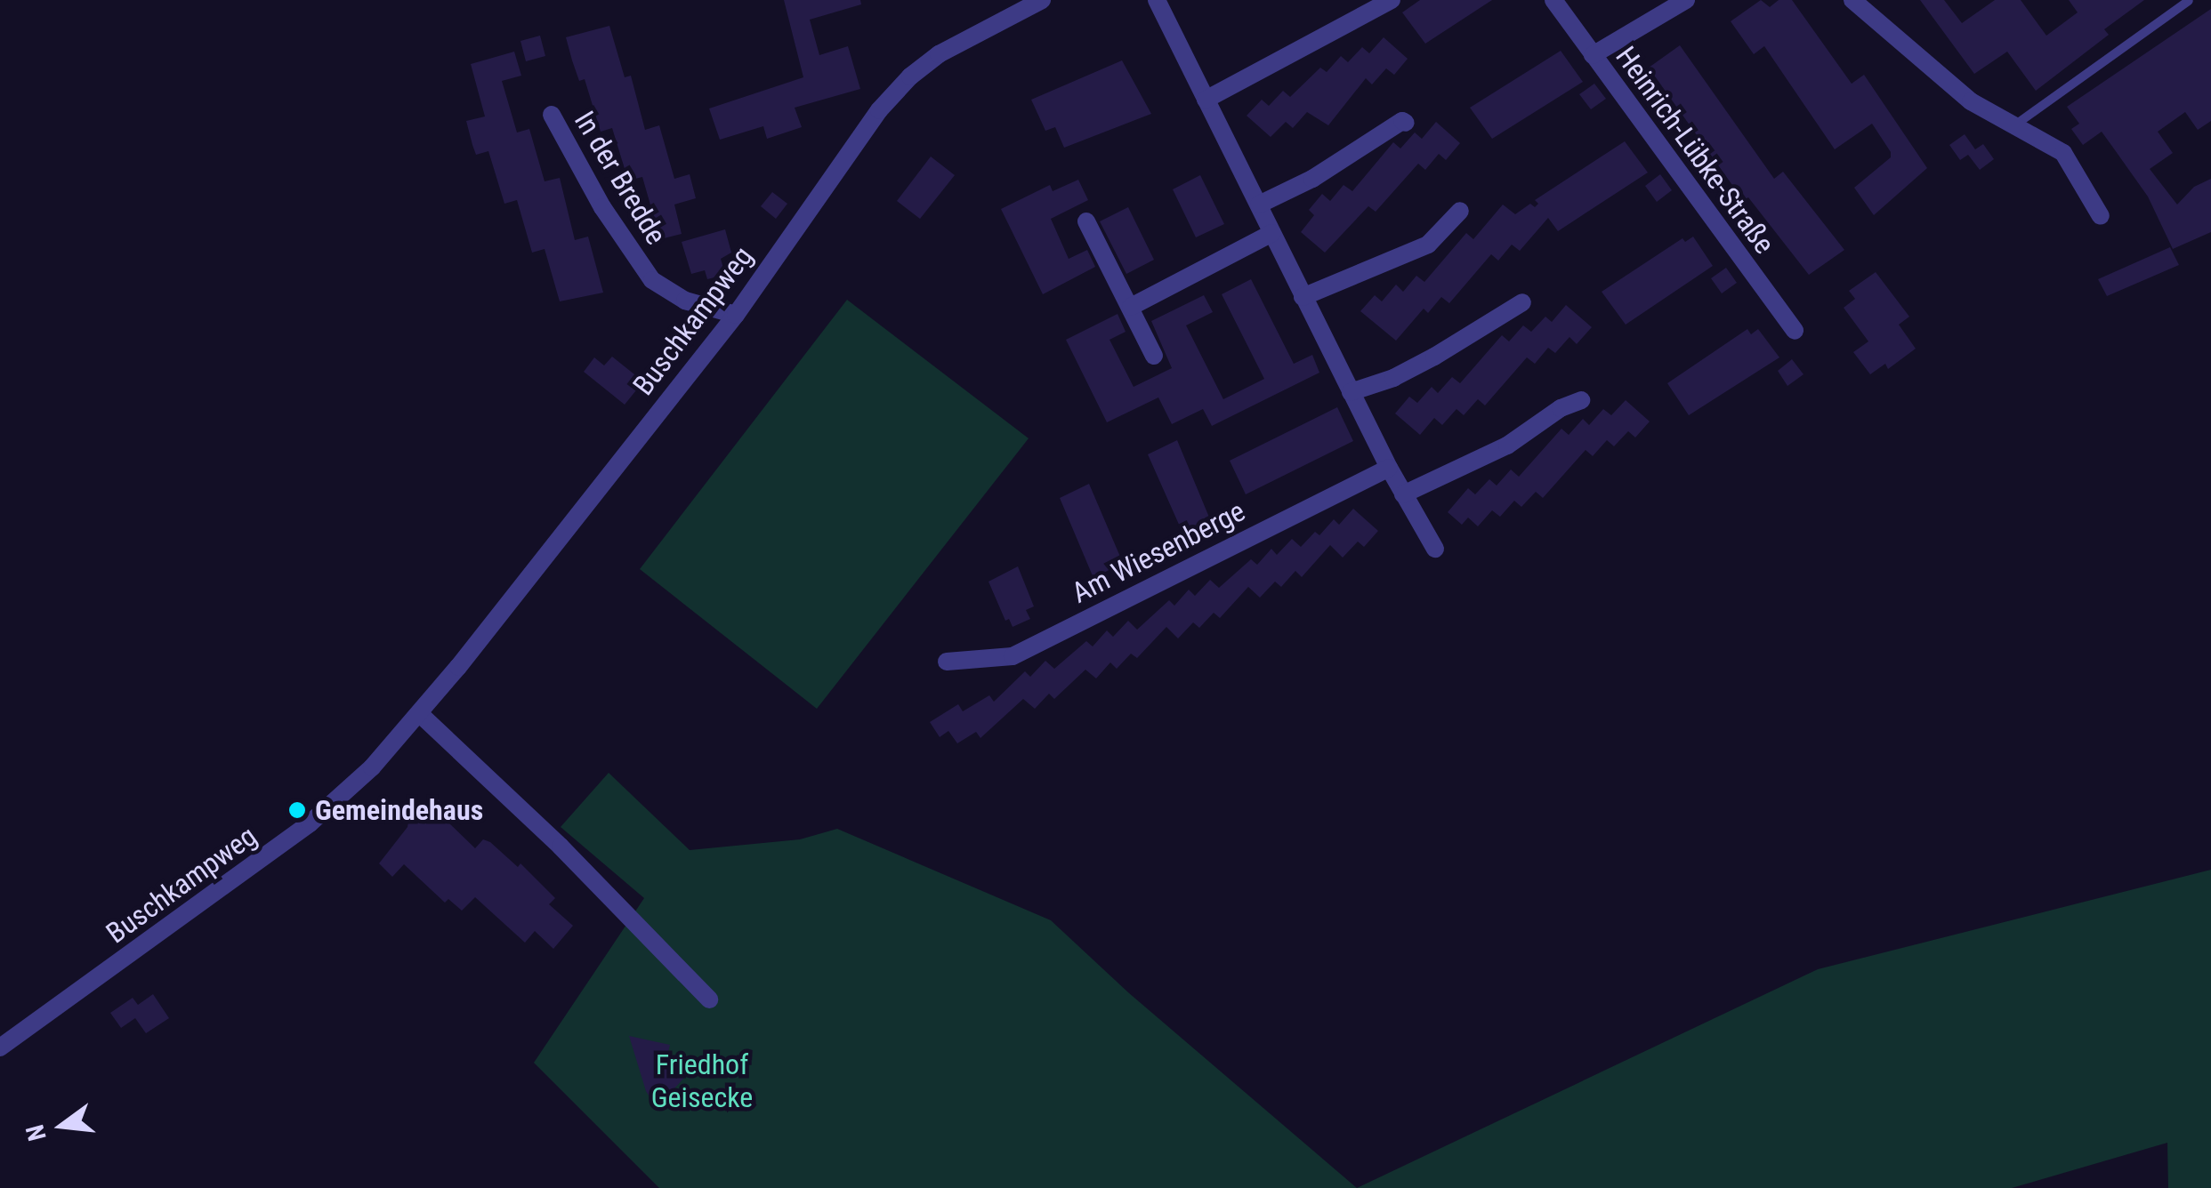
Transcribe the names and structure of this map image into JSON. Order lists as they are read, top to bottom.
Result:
{
  "streets": {
    "street": [
      "Heinrich-Lübke-Straße",
      "In der Bredde",
      "Buschkampweg",
      "Am Wiesenberge"
    ]
  },
  "crossings": [
    ["In der Bredde", "Buschkampweg"]
  ],
  "parks": ["Friedhof Geisecke"],
  "places": ["Gemeindehaus"],
  "north": "left"
}
